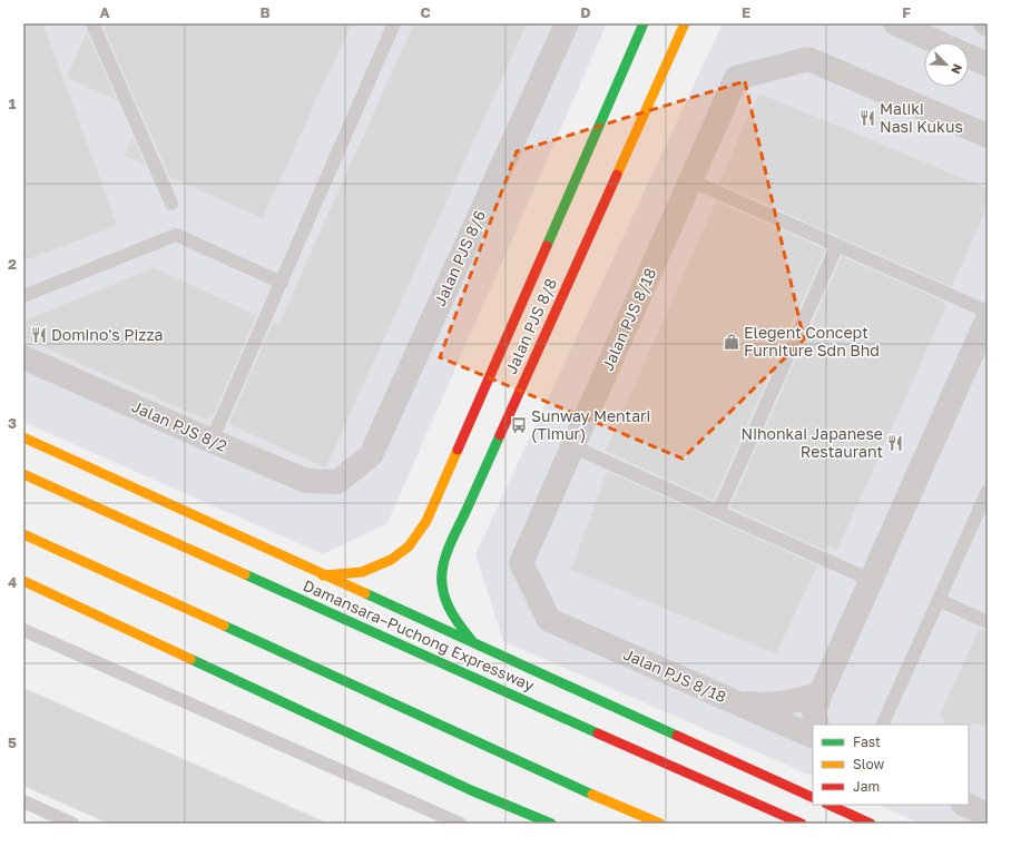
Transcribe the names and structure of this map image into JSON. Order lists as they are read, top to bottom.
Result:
{
  "streets": {
    "main road": ["Jalan PJS 8/8", "Damansara–Puchong Expressway"],
    "street": ["Jalan PJS 8/6", "Jalan PJS 8/18", "Jalan PJS 8/2"]
  },
  "crossings": [
    ["Jalan PJS 8/6", "Jalan PJS 8/2"]
  ],
  "places": {
    "restaurant": ["Maliki Nasi Kukus", "Domino's Pizza", "Nihonkai Japanese Restaurant"],
    "shop": ["Elegent Concept Furniture Sdn Bhd"],
    "bus stop": ["Sunway Mentari (Timur)"]
  },
  "legend": ["Fast", "Slow", "Jam"],
  "north": "bottom right",
  "grid": {
    "columns": [
      "A",
      "B",
      "C",
      "D",
      "E",
      "F"
    ],
    "rows": [
      "1",
      "2",
      "3",
      "4",
      "5"
    ]
  }
}
